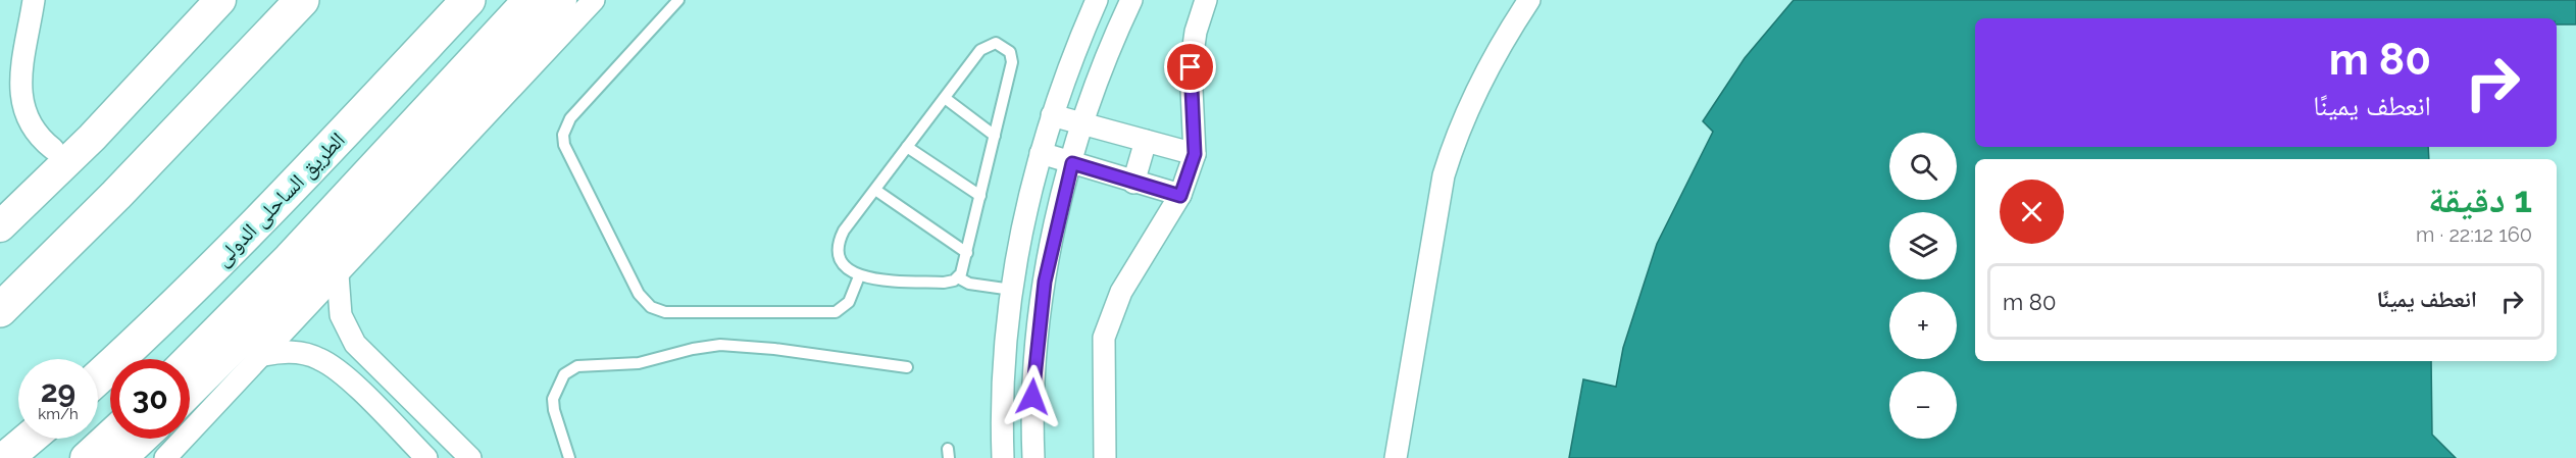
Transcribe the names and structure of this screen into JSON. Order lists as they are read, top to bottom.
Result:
{
  "streets": {
    "highway": ["الطريق الساحلى الدولى"]
  },
  "page": {
    "turn": ["80 m", "انعطف يمينًا"],
    "map_buttons": ["+", "−"],
    "heading": ["1 دقيقة", "160 m · 22:12"],
    "list": [
      {
        "name": "انعطف يمينًا",
        "value": "80 m"
      }
    ],
    "speed": "29 km/h",
    "limit": "30"
  }
}
